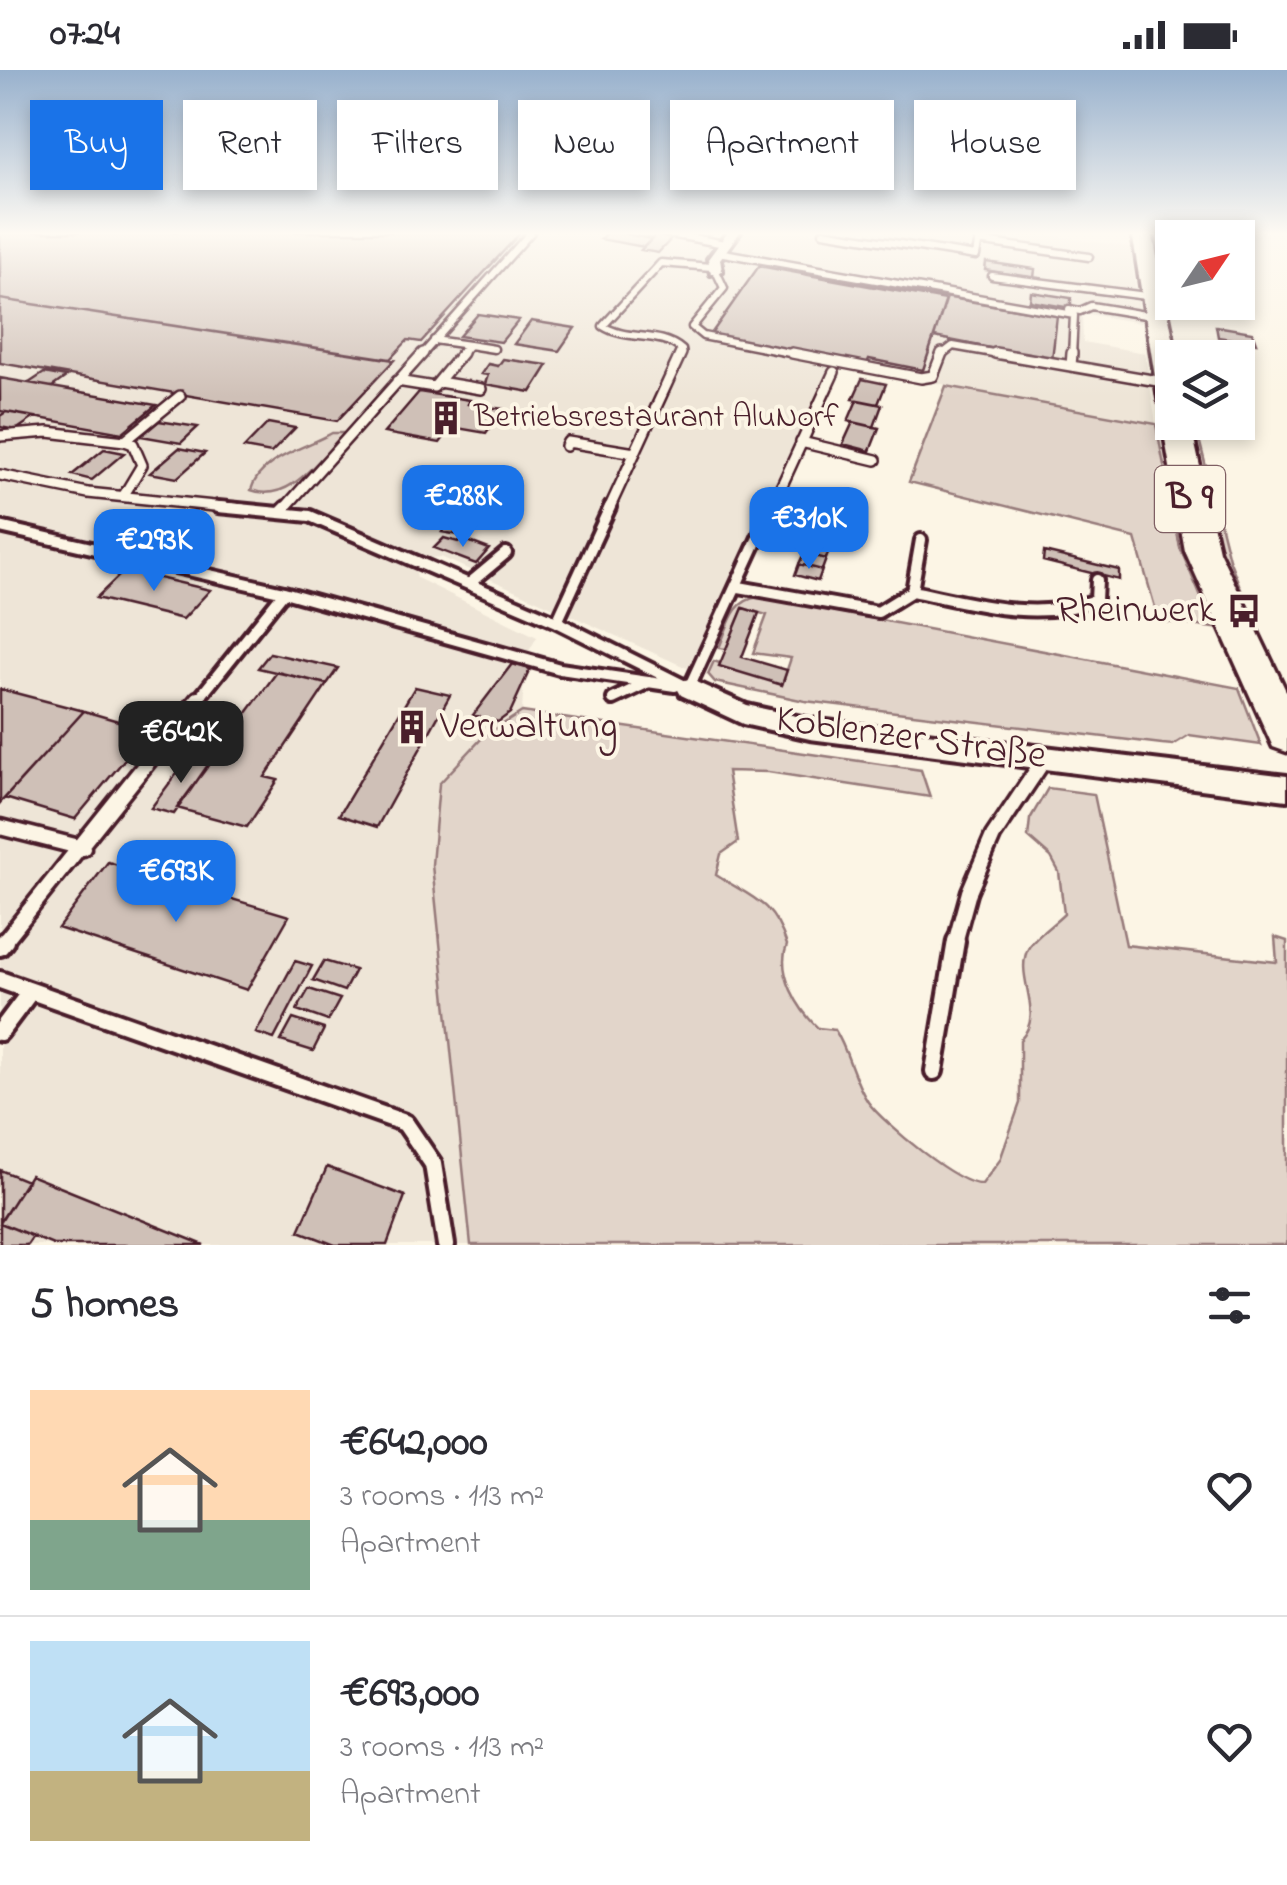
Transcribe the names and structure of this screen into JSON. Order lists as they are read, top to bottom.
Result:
{
  "streets": {
    "main road": ["B 9"],
    "street": ["Koblenzer Straße"]
  },
  "places": {
    "building": ["Betriebsrestaurant AluNorf", "Verwaltung"],
    "bus stop": ["Rheinwerk"]
  },
  "north": "top right",
  "page": {
    "status": "07:24",
    "chip": [
      "Buy",
      "Rent",
      "Filters",
      "New",
      "Apartment",
      "House"
    ],
    "price": [
      "€288K",
      "€310K",
      "€293K",
      "€642K",
      "€693K"
    ],
    "heading": "5 homes",
    "list": [
      {
        "name": "€642,000",
        "note": "3 rooms · 113 m² · Apartment"
      },
      {
        "name": "€693,000",
        "note": "3 rooms · 113 m² · Apartment"
      }
    ]
  }
}
